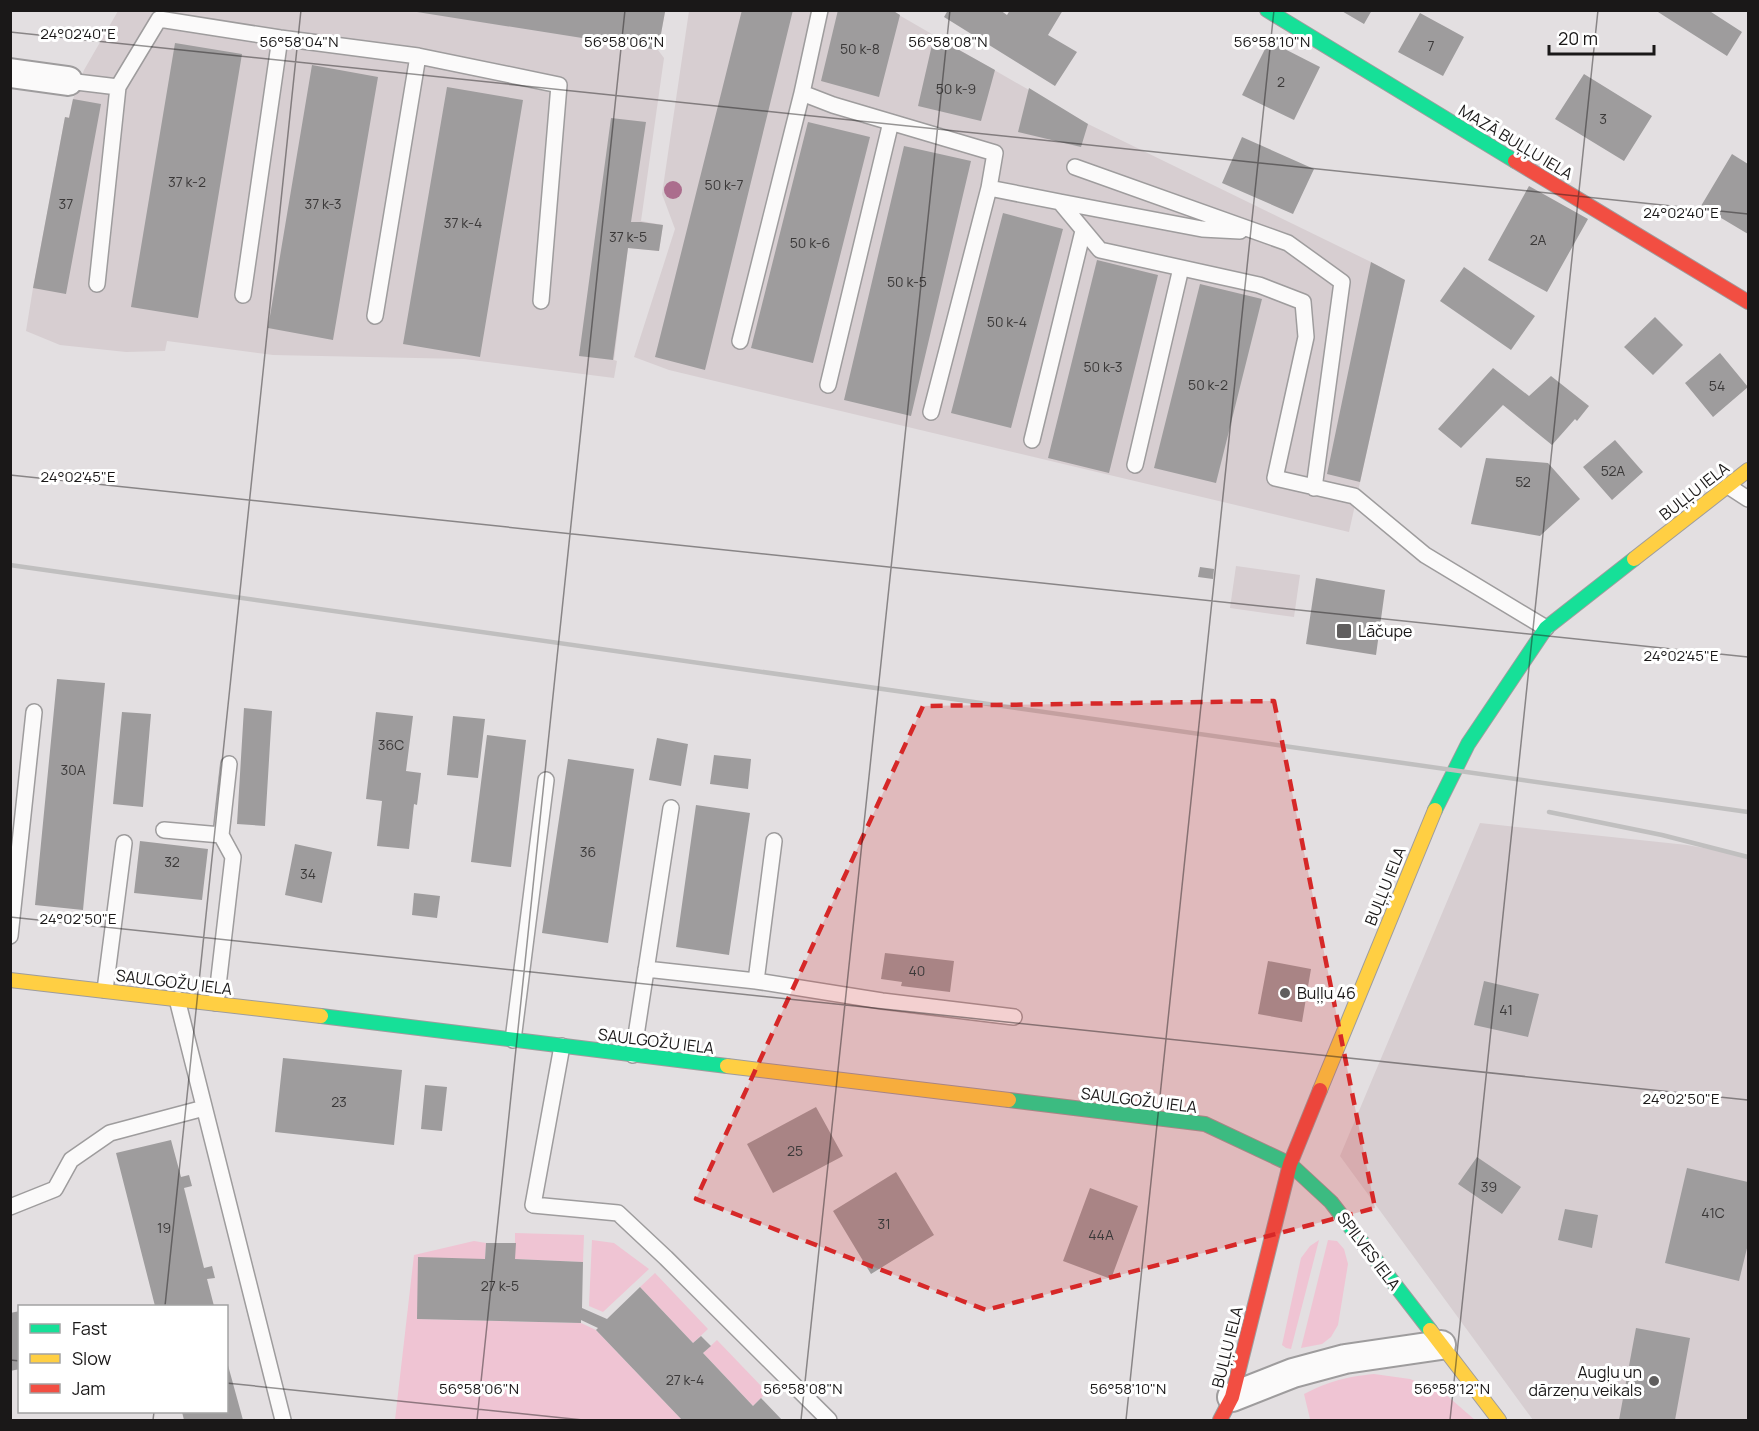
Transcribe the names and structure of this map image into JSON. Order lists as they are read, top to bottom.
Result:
{
  "streets": {
    "street": [
      "MAZĀ BUĻĻU IELA",
      "BUĻĻU IELA",
      "SAULGOŽU IELA",
      "SPILVES IELA"
    ]
  },
  "crossings": [
    ["BUĻĻU IELA", "SAULGOŽU IELA"],
    ["BUĻĻU IELA", "SPILVES IELA"],
    ["SAULGOŽU IELA", "SPILVES IELA"]
  ],
  "places": {
    "transit": ["Lāčupe"],
    "other": ["Buļļu 46", "Augļu un dārzeņu veikals"]
  },
  "house_numbers": [
    "7",
    "50 k-8",
    "2",
    "50 k-9",
    "3",
    "37 k-2",
    "50 k-7",
    "37",
    "37 k-3",
    "37 k-4",
    "37 k-5",
    "2A",
    "50 k-6",
    "50 k-5",
    "50 k-4",
    "50 k-3",
    "50 k-2",
    "54",
    "52A",
    "52",
    "36C",
    "30A",
    "36",
    "32",
    "34",
    "40",
    "41",
    "23",
    "25",
    "39",
    "41C",
    "31",
    "19",
    "44A",
    "27 k-5",
    "27 k-4"
  ],
  "legend": ["Fast", "Slow", "Jam"],
  "scale_bar": "20 m",
  "coordinates": [
    "24°02'40\"E",
    "56°58'04\"N",
    "56°58'06\"N",
    "56°58'08\"N",
    "56°58'10\"N",
    "24°02'45\"E",
    "24°02'50\"E",
    "56°58'12\"N"
  ]
}
